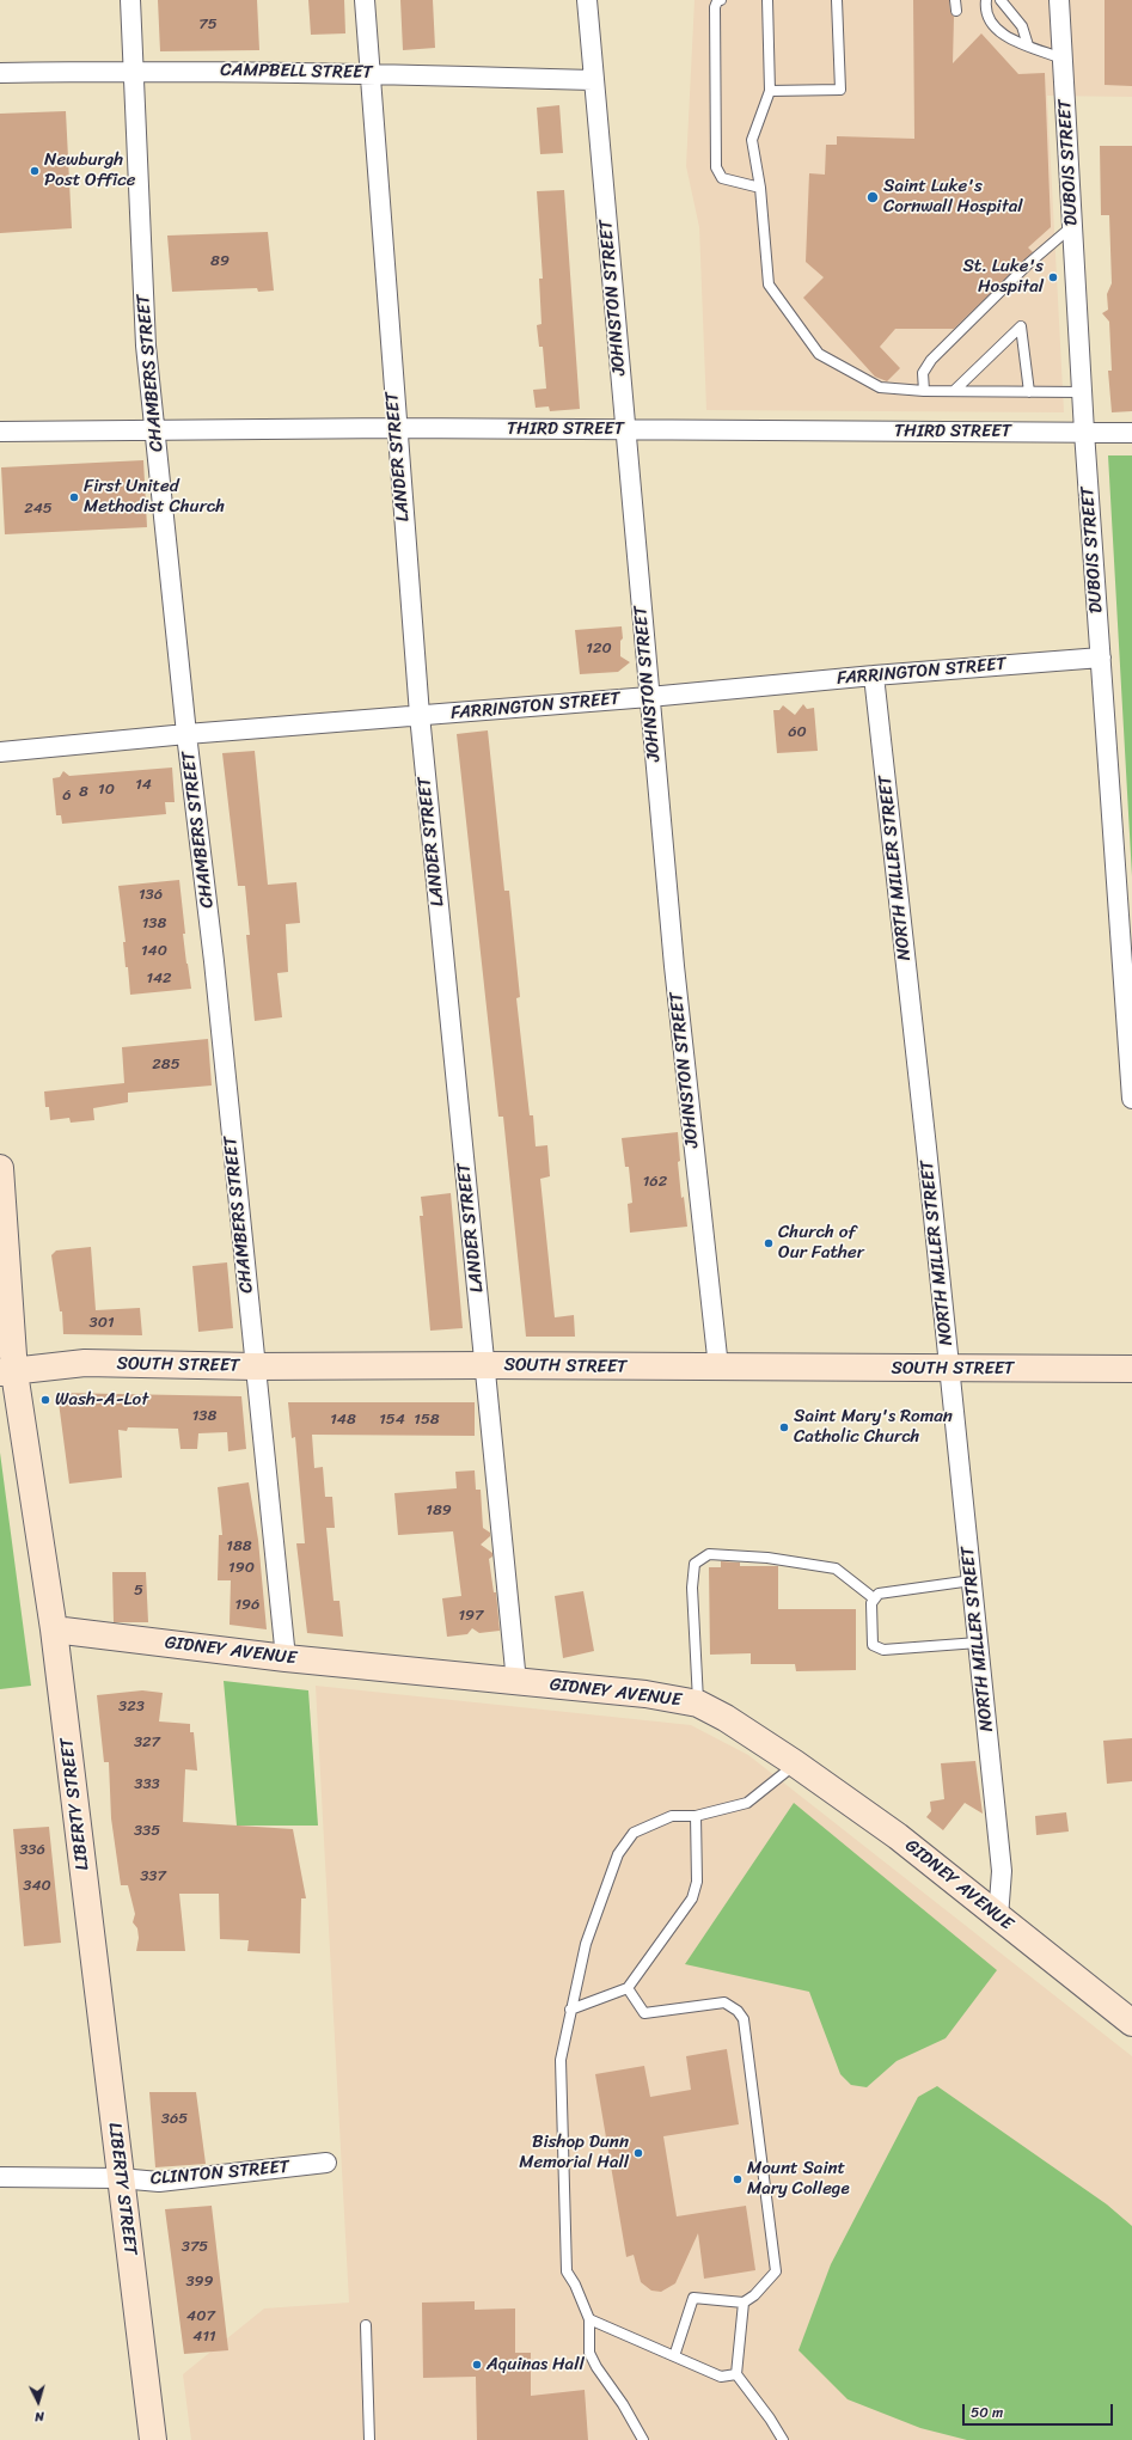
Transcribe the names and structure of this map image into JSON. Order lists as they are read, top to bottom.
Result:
{
  "streets": {
    "street": [
      "CAMPBELL STREET",
      "DUBOIS STREET",
      "JOHNSTON STREET",
      "CHAMBERS STREET",
      "THIRD STREET",
      "LANDER STREET",
      "FARRINGTON STREET",
      "NORTH MILLER STREET",
      "SOUTH STREET",
      "GIDNEY AVENUE",
      "LIBERTY STREET",
      "CLINTON STREET"
    ]
  },
  "crossings": [
    ["CAMPBELL STREET", "JOHNSTON STREET"],
    ["CAMPBELL STREET", "CHAMBERS STREET"],
    ["CAMPBELL STREET", "LANDER STREET"],
    ["DUBOIS STREET", "THIRD STREET"],
    ["DUBOIS STREET", "FARRINGTON STREET"],
    ["JOHNSTON STREET", "THIRD STREET"],
    ["JOHNSTON STREET", "FARRINGTON STREET"],
    ["JOHNSTON STREET", "SOUTH STREET"],
    ["CHAMBERS STREET", "THIRD STREET"],
    ["CHAMBERS STREET", "FARRINGTON STREET"],
    ["CHAMBERS STREET", "SOUTH STREET"],
    ["CHAMBERS STREET", "GIDNEY AVENUE"],
    ["THIRD STREET", "LANDER STREET"],
    ["LANDER STREET", "FARRINGTON STREET"],
    ["LANDER STREET", "SOUTH STREET"],
    ["LANDER STREET", "GIDNEY AVENUE"],
    ["FARRINGTON STREET", "NORTH MILLER STREET"],
    ["NORTH MILLER STREET", "SOUTH STREET"],
    ["NORTH MILLER STREET", "GIDNEY AVENUE"],
    ["SOUTH STREET", "LIBERTY STREET"],
    ["GIDNEY AVENUE", "LIBERTY STREET"],
    ["LIBERTY STREET", "CLINTON STREET"]
  ],
  "places": [
    "Newburgh Post Office",
    "Saint Luke's Cornwall Hospital",
    "St. Luke's Hospital",
    "First United Methodist Church",
    "Church of Our Father",
    "Wash-A-Lot",
    "Saint Mary's Roman Catholic Church",
    "Bishop Dunn Memorial Hall",
    "Mount Saint Mary College",
    "Aquinas Hall"
  ],
  "house_numbers": [
    "75",
    "89",
    "245",
    "120",
    "60",
    "14",
    "10",
    "8",
    "6",
    "136",
    "138",
    "140",
    "142",
    "285",
    "162",
    "301",
    "138",
    "148",
    "154",
    "158",
    "189",
    "188",
    "190",
    "5",
    "196",
    "197",
    "323",
    "327",
    "333",
    "335",
    "336",
    "337",
    "340",
    "365",
    "375",
    "399",
    "407",
    "411"
  ],
  "scale_bar": "50 m",
  "north": "bottom"
}
